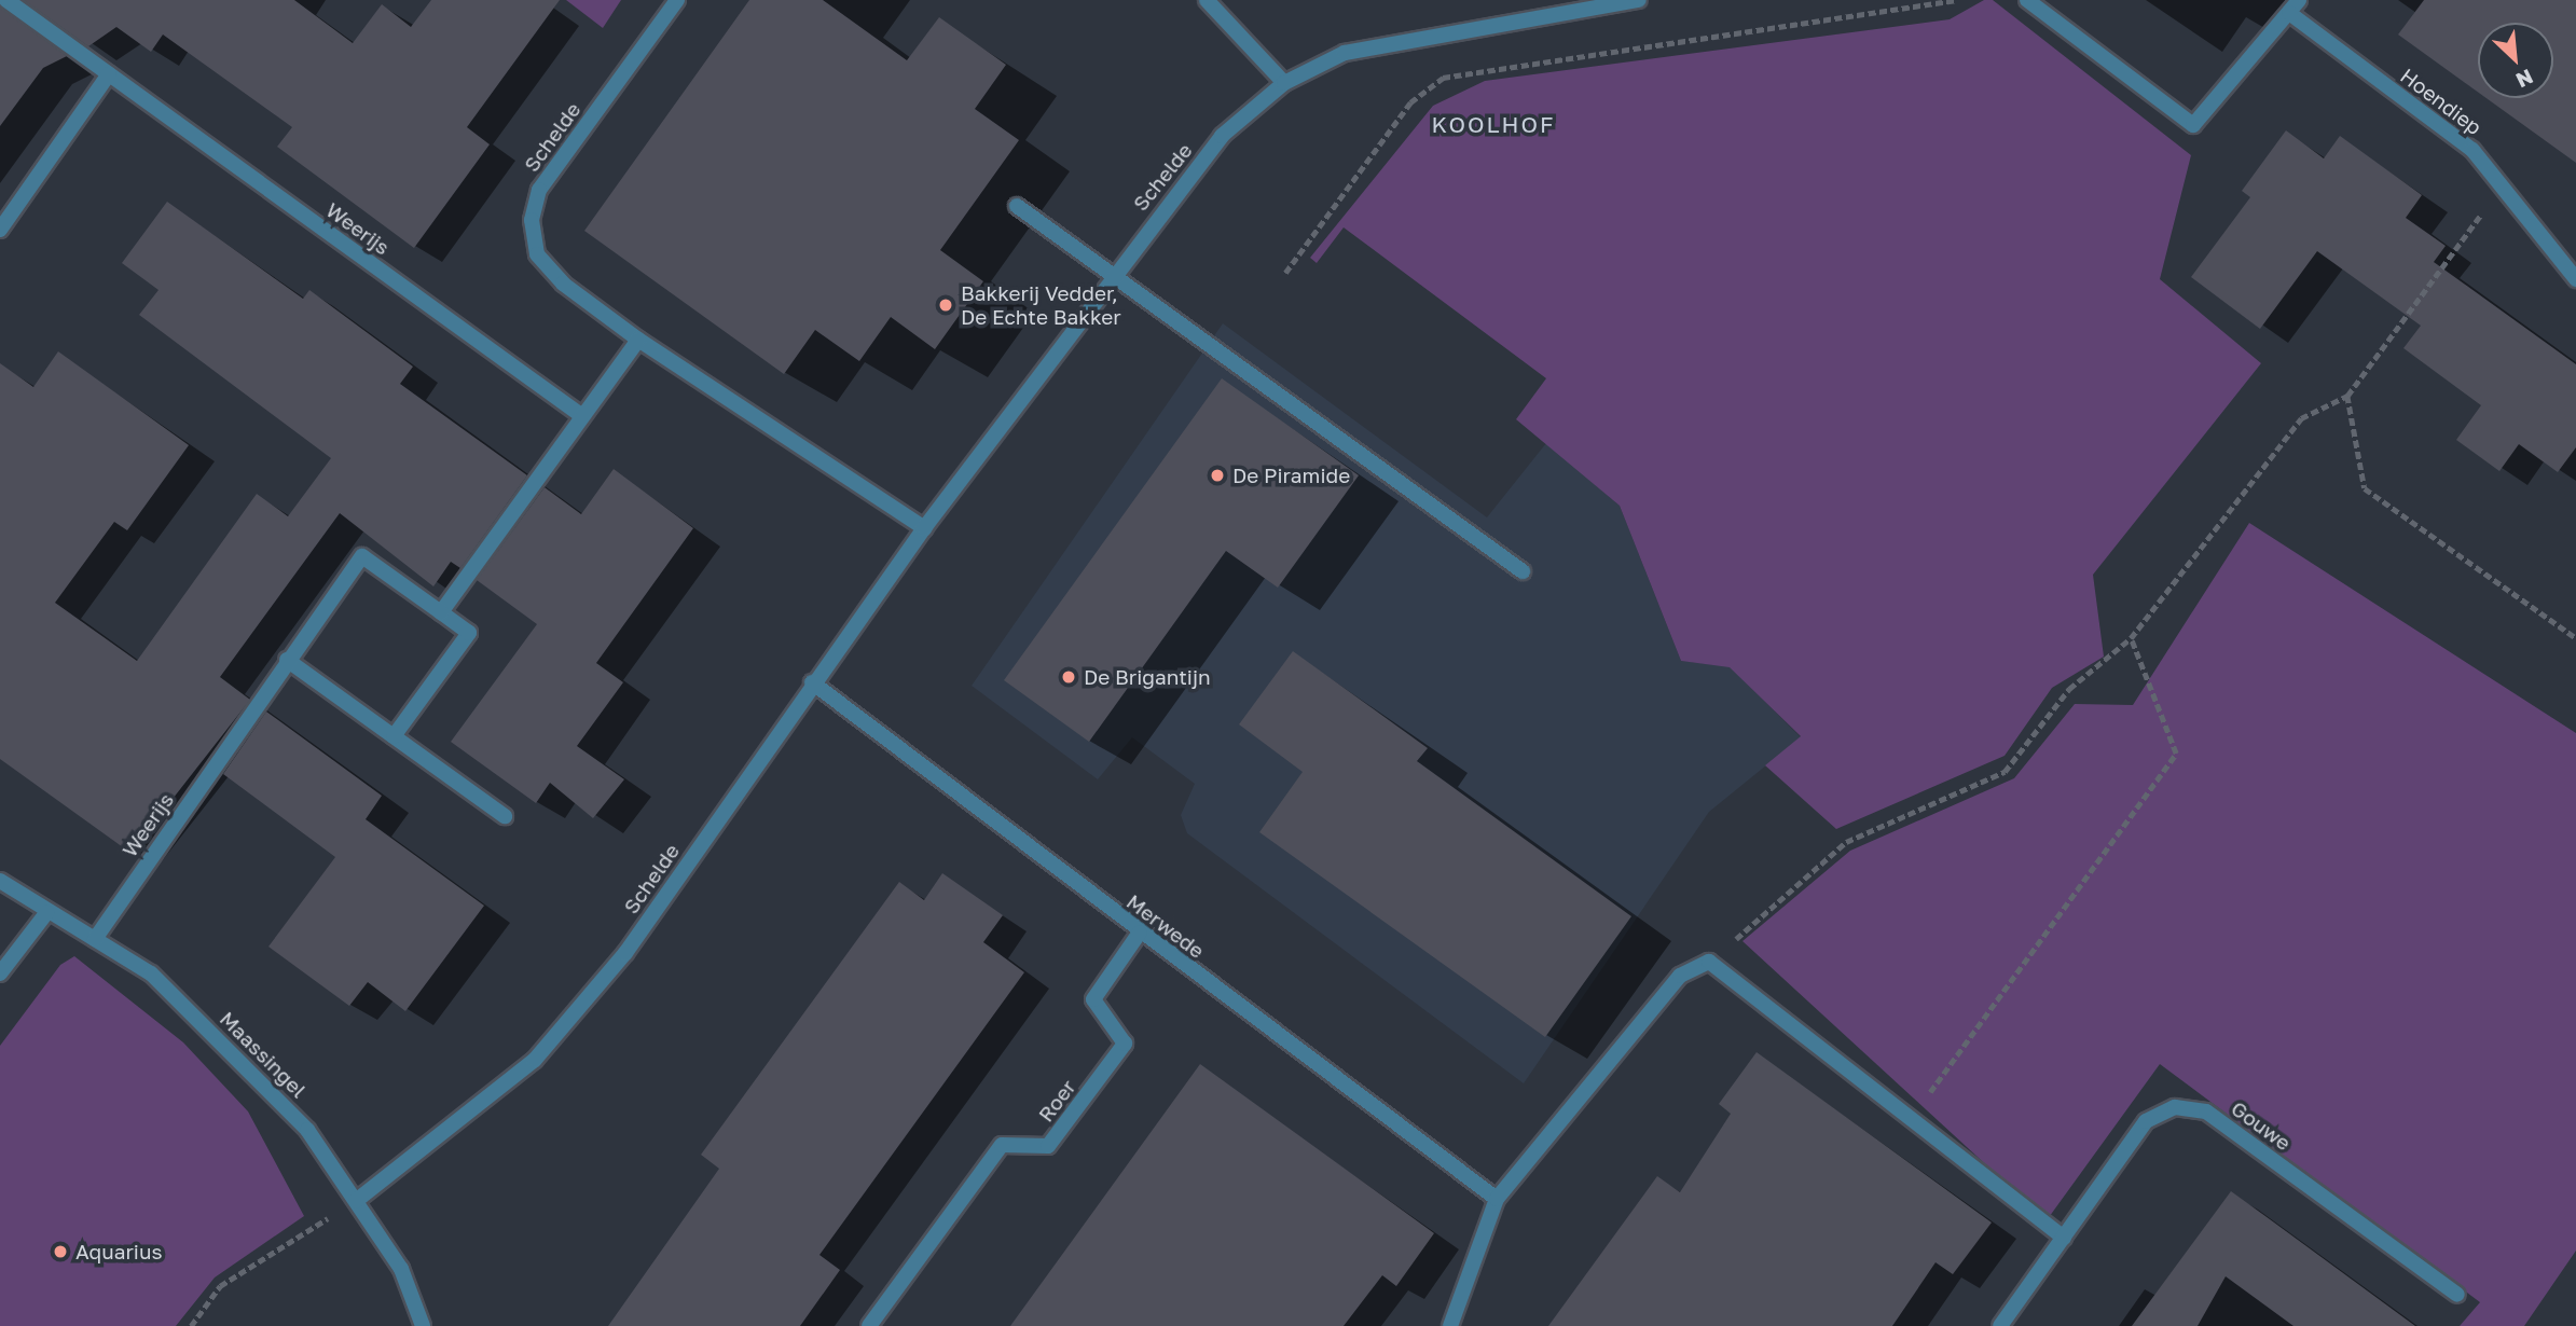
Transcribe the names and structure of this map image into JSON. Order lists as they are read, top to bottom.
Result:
{
  "streets": {
    "street": [
      "Hoendiep",
      "Schelde",
      "Weerijs",
      "Merwede",
      "Maassingel",
      "Roer",
      "Gouwe"
    ]
  },
  "crossings": [
    ["Schelde", "Merwede"],
    ["Schelde", "Maassingel"],
    ["Weerijs", "Maassingel"],
    ["Merwede", "Roer"]
  ],
  "districts": ["KOOLHOF"],
  "places": [
    "Bakkerij Vedder, De Echte Bakker",
    "De Piramide",
    "De Brigantijn",
    "Aquarius"
  ],
  "north": "bottom right"
}
